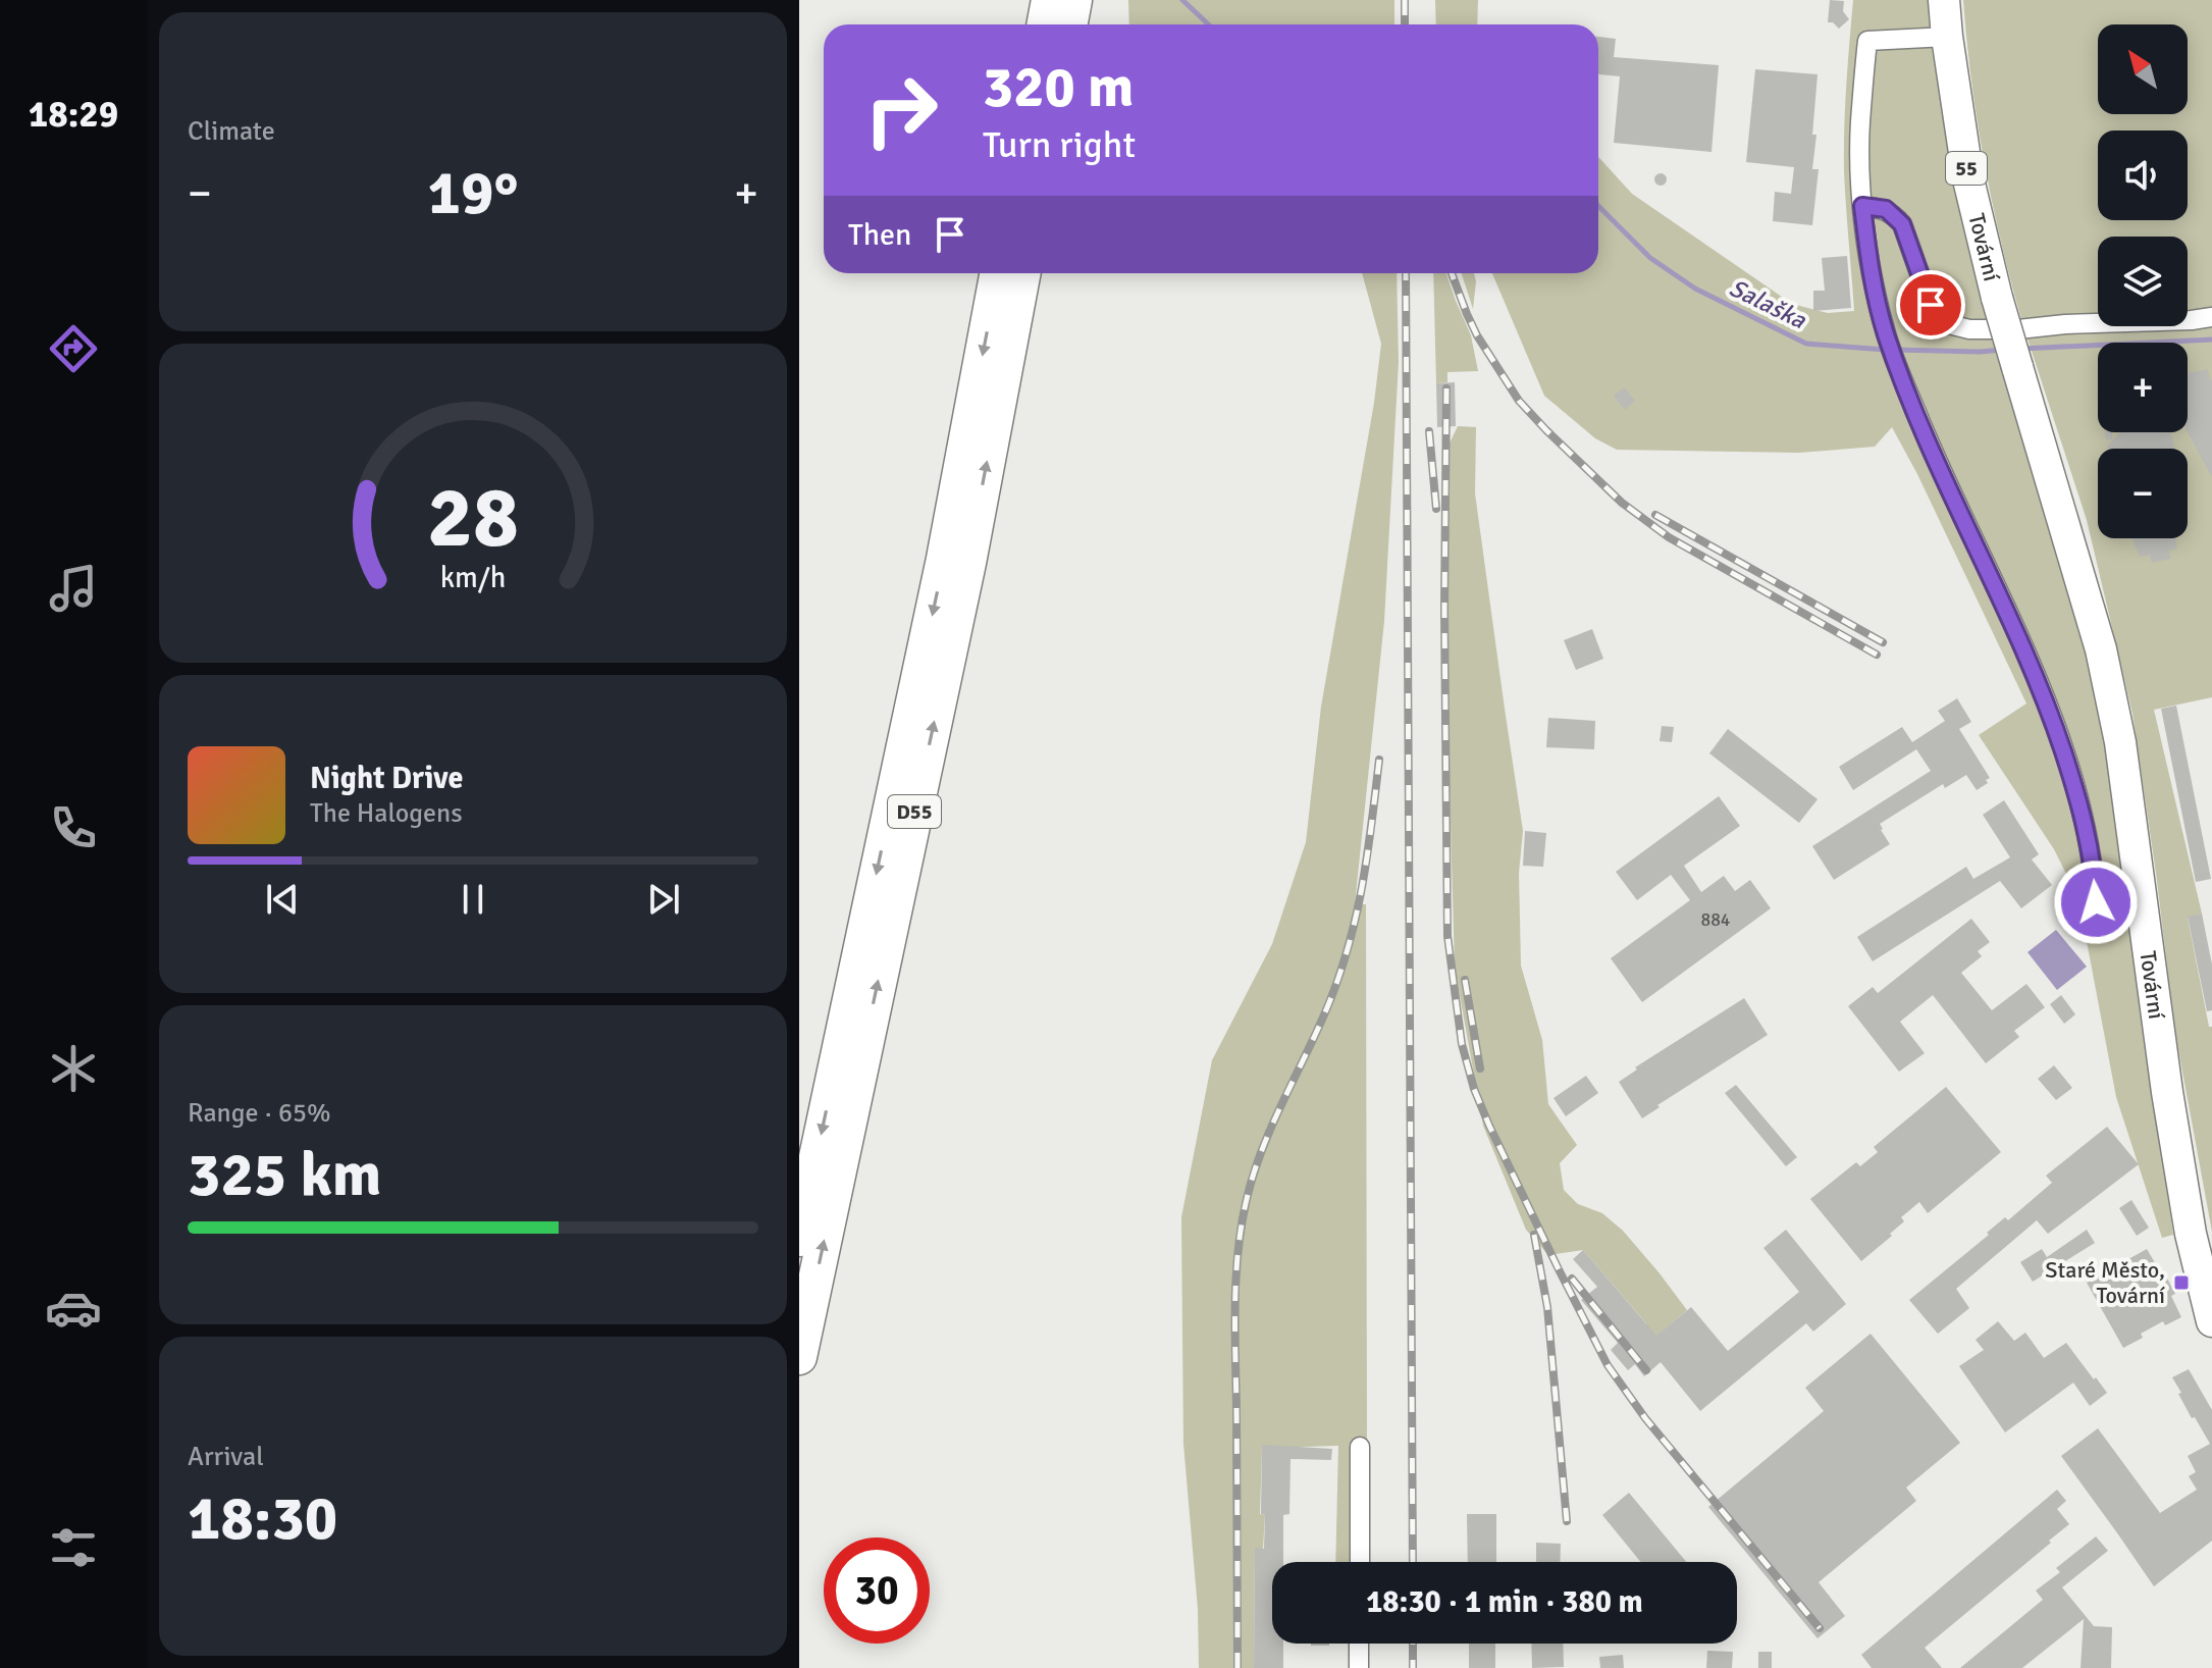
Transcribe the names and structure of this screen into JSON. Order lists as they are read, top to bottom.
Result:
{
  "streets": {
    "highway": ["D55"],
    "main road": ["55", "Tovární"]
  },
  "crossings": [
    ["55", "Tovární"]
  ],
  "water": ["Salaška"],
  "places": {
    "transit": ["Staré Město, Tovární"]
  },
  "house_numbers": ["884"],
  "north": "top left",
  "page": {
    "tabs": "18:29",
    "tile": [
      "Climate",
      ["Range · 65%", "325 km"],
      ["Arrival", "18:30"]
    ],
    "map_buttons": ["+", "−"],
    "turn": ["320 m", "Turn right"],
    "heat": ["−", "19°", "+"],
    "then": "Then",
    "song": ["Night Drive", "The Halogens"],
    "limit": "30",
    "trip": "18:30 · 1 min · 380 m",
    "gauge": ["28", "km/h"]
  }
}
